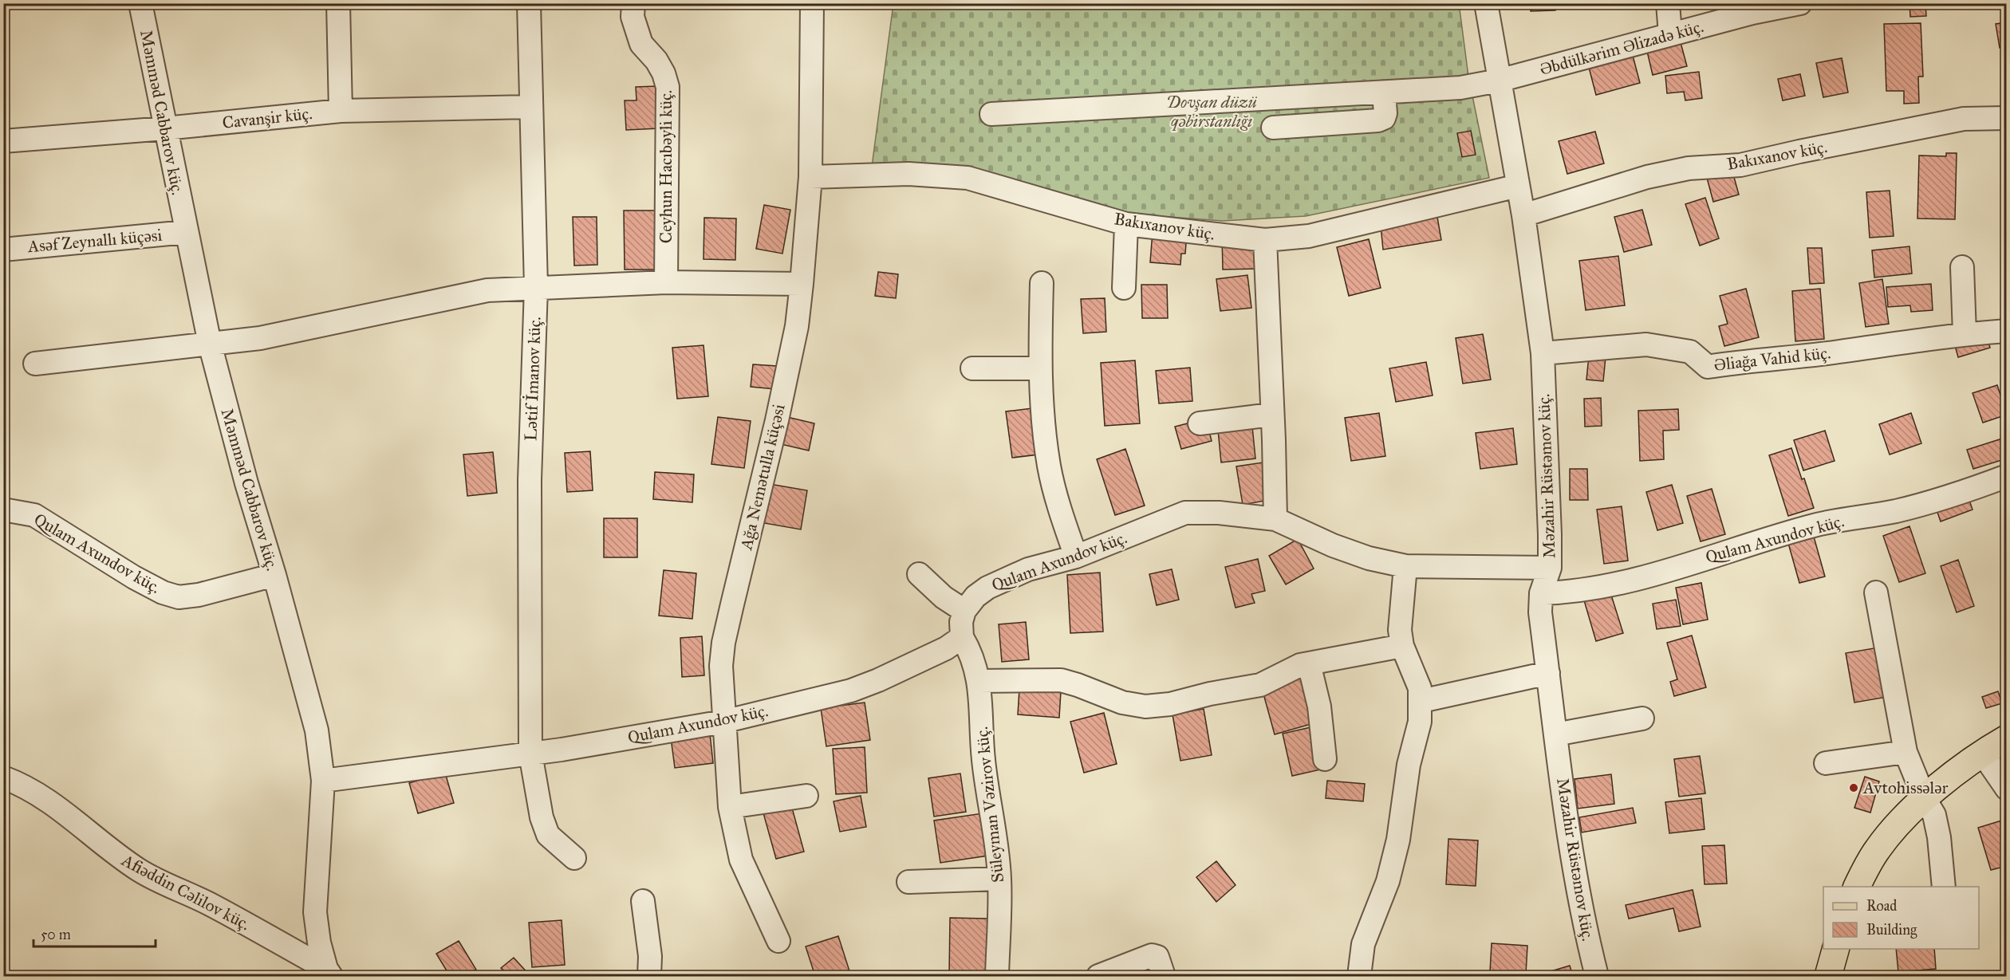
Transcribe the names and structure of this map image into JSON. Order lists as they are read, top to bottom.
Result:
{
  "streets": {
    "street": [
      "Əbdülkərim Əlizadə küç.",
      "Məmməd Cabbarov küç.",
      "Cavanşir küç.",
      "Bakıxanov küç.",
      "Ceyhun Hacıbəyli küç.",
      "Asəf Zeynallı küçəsi",
      "Əliağa Vahid küç.",
      "Lətif İmanov küç.",
      "Məzahir Rüstəmov küç.",
      "Ağa Nemətulla küçəsi",
      "Qulam Axundov küç.",
      "Süleyman Vəzirov küç.",
      "Afiəddin Cəlilov küç."
    ]
  },
  "crossings": [
    ["Əbdülkərim Əlizadə küç.", "Məzahir Rüstəmov küç."],
    ["Məmməd Cabbarov küç.", "Cavanşir küç."],
    ["Məmməd Cabbarov küç.", "Asəf Zeynallı küçəsi"],
    ["Məmməd Cabbarov küç.", "Qulam Axundov küç."],
    ["Məmməd Cabbarov küç.", "Afiəddin Cəlilov küç."],
    ["Cavanşir küç.", "Lətif İmanov küç."],
    ["Bakıxanov küç.", "Məzahir Rüstəmov küç."],
    ["Bakıxanov küç.", "Ağa Nemətulla küçəsi"],
    ["Əliağa Vahid küç.", "Məzahir Rüstəmov küç."],
    ["Lətif İmanov küç.", "Qulam Axundov küç."],
    ["Məzahir Rüstəmov küç.", "Qulam Axundov küç."],
    ["Ağa Nemətulla küçəsi", "Qulam Axundov küç."],
    ["Qulam Axundov küç.", "Süleyman Vəzirov küç."]
  ],
  "parks": ["Dovşan düzü qəbirstanlığı"],
  "places": ["Avtohissələr"],
  "legend": ["Road", "Building"],
  "scale_bar": "50 m"
}
